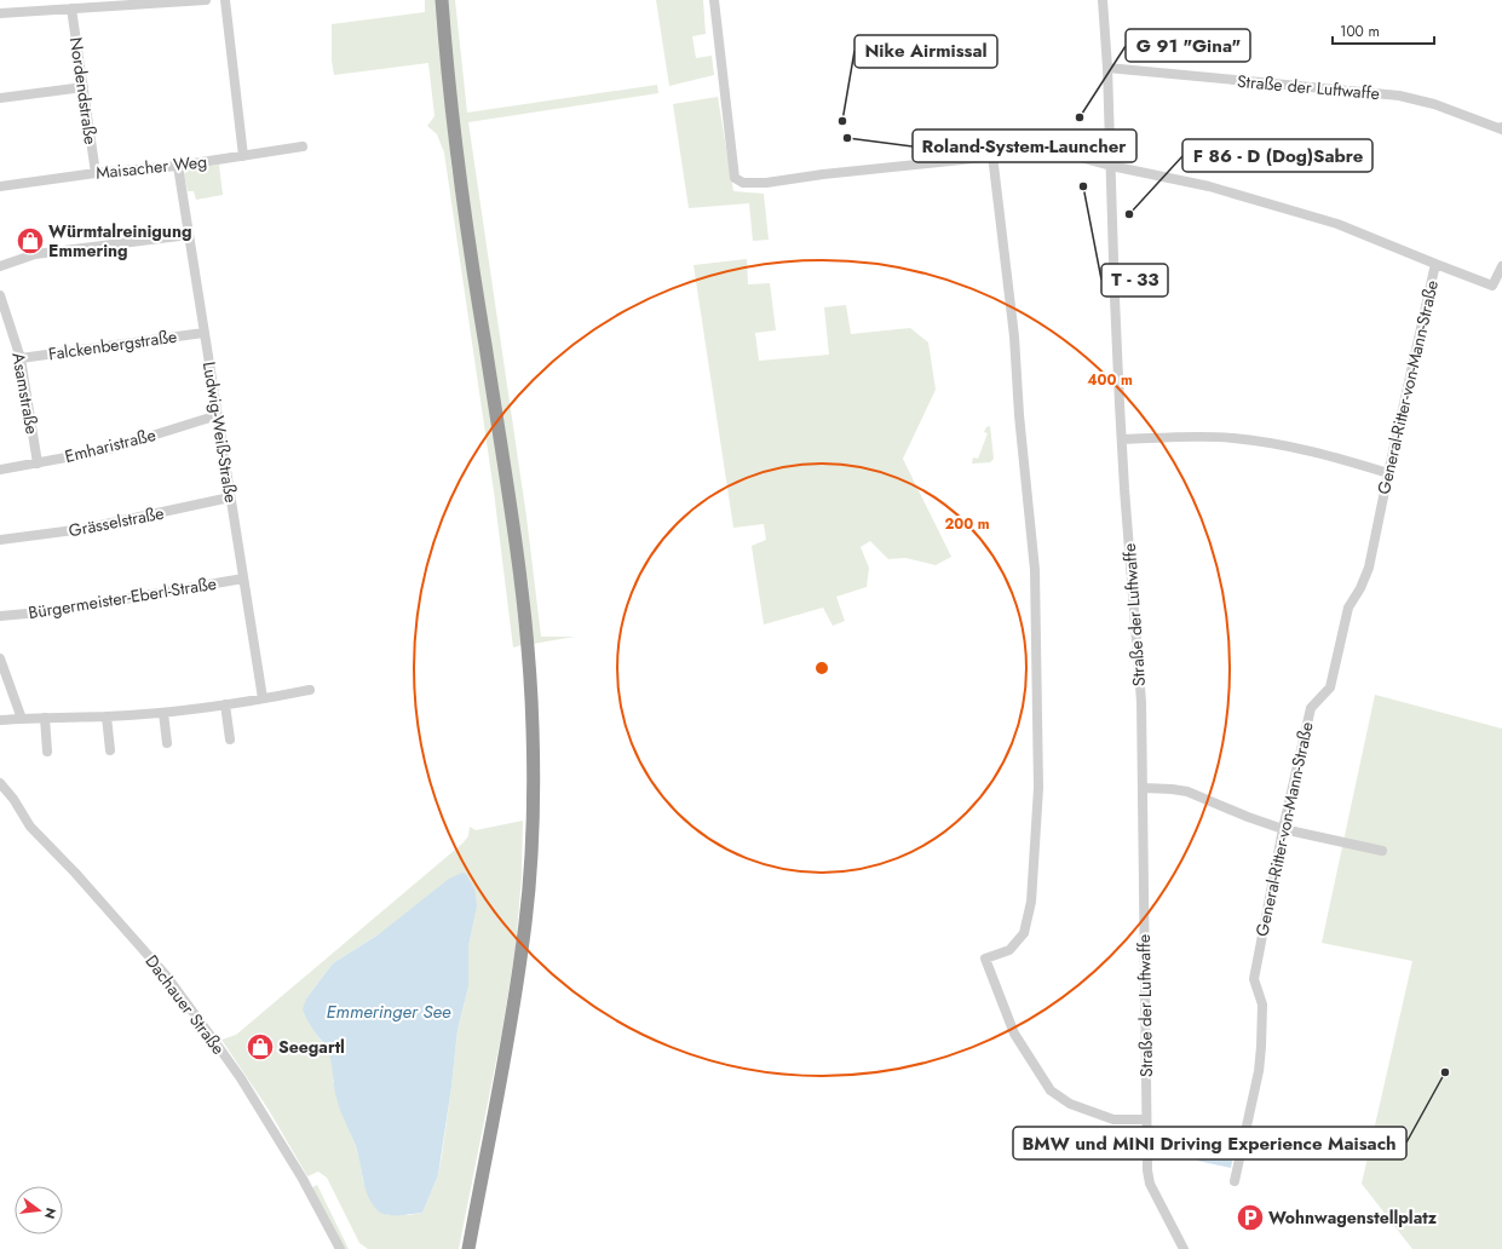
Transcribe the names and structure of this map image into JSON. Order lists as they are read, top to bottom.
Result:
{
  "streets": {
    "street": [
      "Straße der Luftwaffe",
      "Nordendstraße",
      "Maisacher Weg",
      "Falckenbergstraße",
      "General-Ritter-von-Mann-Straße",
      "Asamstraße",
      "Ludwig-Weiß-Straße",
      "Emharistraße",
      "Grässelstraße",
      "Bürgermeister-Eberl-Straße",
      "Dachauer Straße"
    ]
  },
  "crossings": [
    ["Straße der Luftwaffe", "General-Ritter-von-Mann-Straße"],
    ["Nordendstraße", "Maisacher Weg"],
    ["Maisacher Weg", "Ludwig-Weiß-Straße"],
    ["Falckenbergstraße", "Asamstraße"],
    ["Falckenbergstraße", "Ludwig-Weiß-Straße"],
    ["Asamstraße", "Emharistraße"],
    ["Ludwig-Weiß-Straße", "Emharistraße"],
    ["Ludwig-Weiß-Straße", "Grässelstraße"],
    ["Ludwig-Weiß-Straße", "Bürgermeister-Eberl-Straße"]
  ],
  "water": ["Emmeringer See"],
  "places": {
    "other": [
      "G 91 \"Gina\"",
      "Nike Airmissal",
      "Roland-System-Launcher",
      "T - 33",
      "F 86 - D (Dog)Sabre",
      "BMW und MINI Driving Experience Maisach"
    ],
    "shop": ["Würmtalreinigung Emmering", "Seegartl"],
    "parking": ["Wohnwagenstellplatz"]
  },
  "scale_bar": "100 m",
  "north": "right",
  "rings": ["400 m", "200 m"]
}
